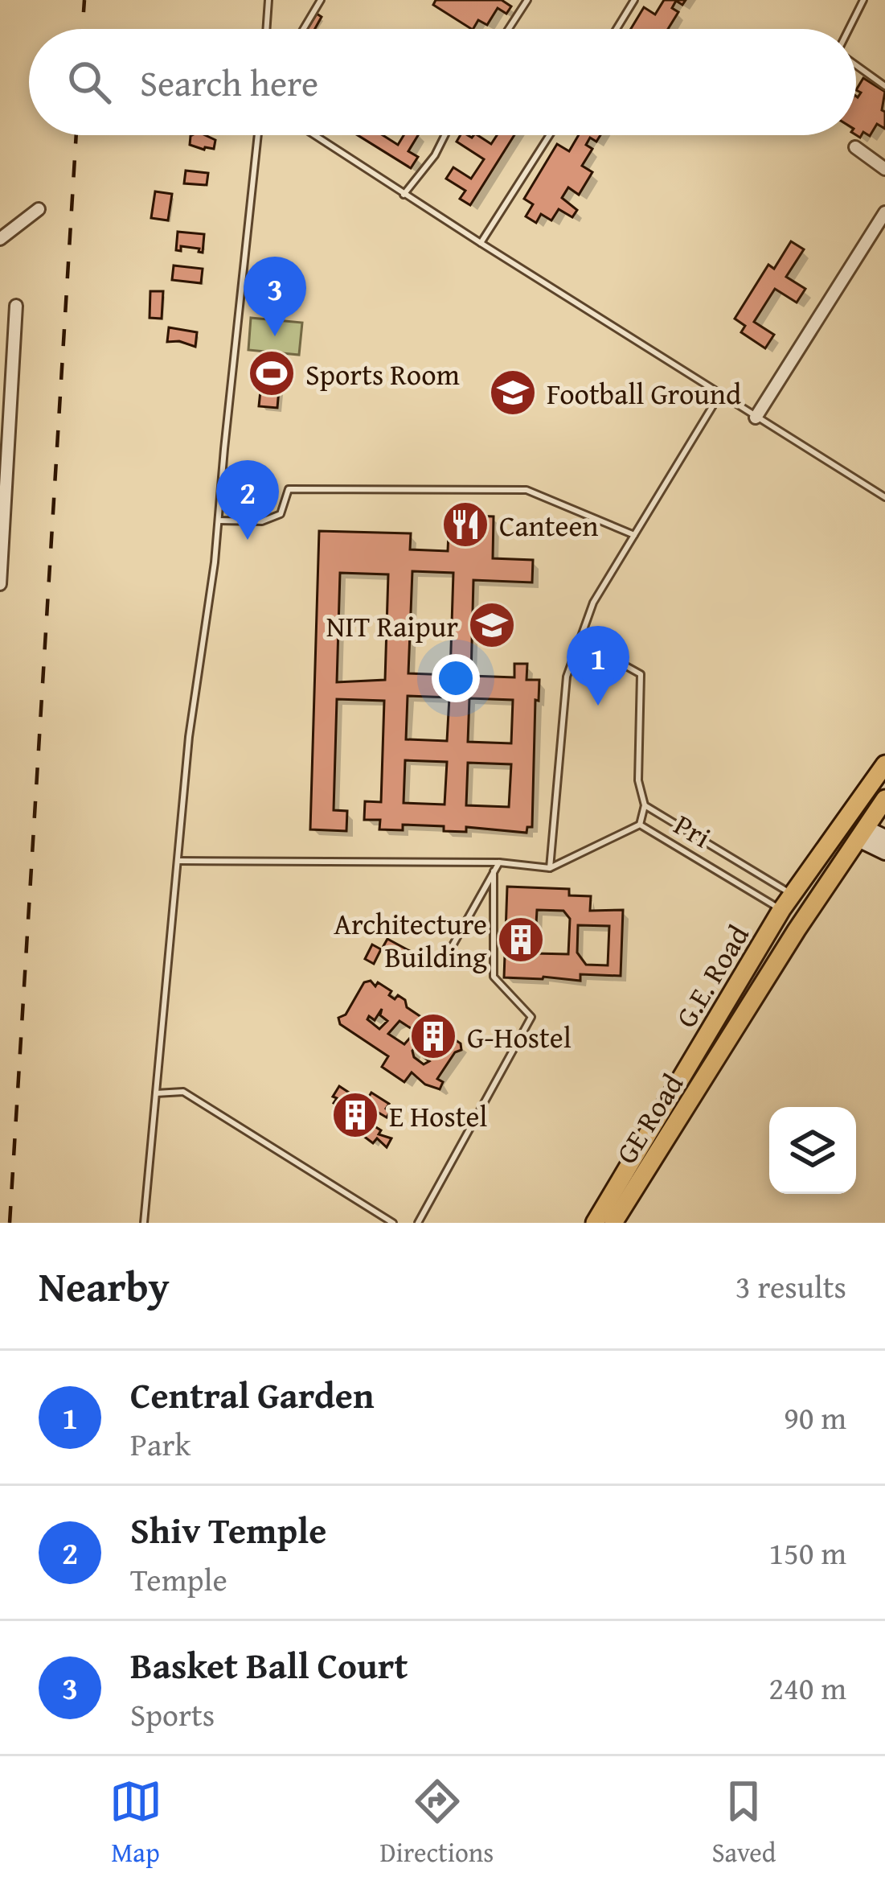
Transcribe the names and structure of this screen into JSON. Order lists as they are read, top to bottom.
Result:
{
  "streets": {
    "main road": ["G.E. Road", "GE Road"],
    "lane": ["Pri"]
  },
  "crossings": [
    ["Pri", "G.E. Road"]
  ],
  "places": {
    "sports": ["Sports Room"],
    "school or university": ["Football Ground", "NIT Raipur"],
    "restaurant": ["Canteen"],
    "building": ["Architecture Building", "G-Hostel", "E Hostel"]
  },
  "page": {
    "search": "Search here",
    "pins": ["3", "2", "1"],
    "heading": ["Nearby", "3 results"],
    "list": [
      {
        "mark": "1",
        "name": "Central Garden",
        "note": "Park",
        "value": "90 m"
      },
      {
        "mark": "2",
        "name": "Shiv Temple",
        "note": "Temple",
        "value": "150 m"
      },
      {
        "mark": "3",
        "name": "Basket Ball Court",
        "note": "Sports",
        "value": "240 m"
      }
    ],
    "nav": ["Map", "Directions", "Saved"]
  }
}
